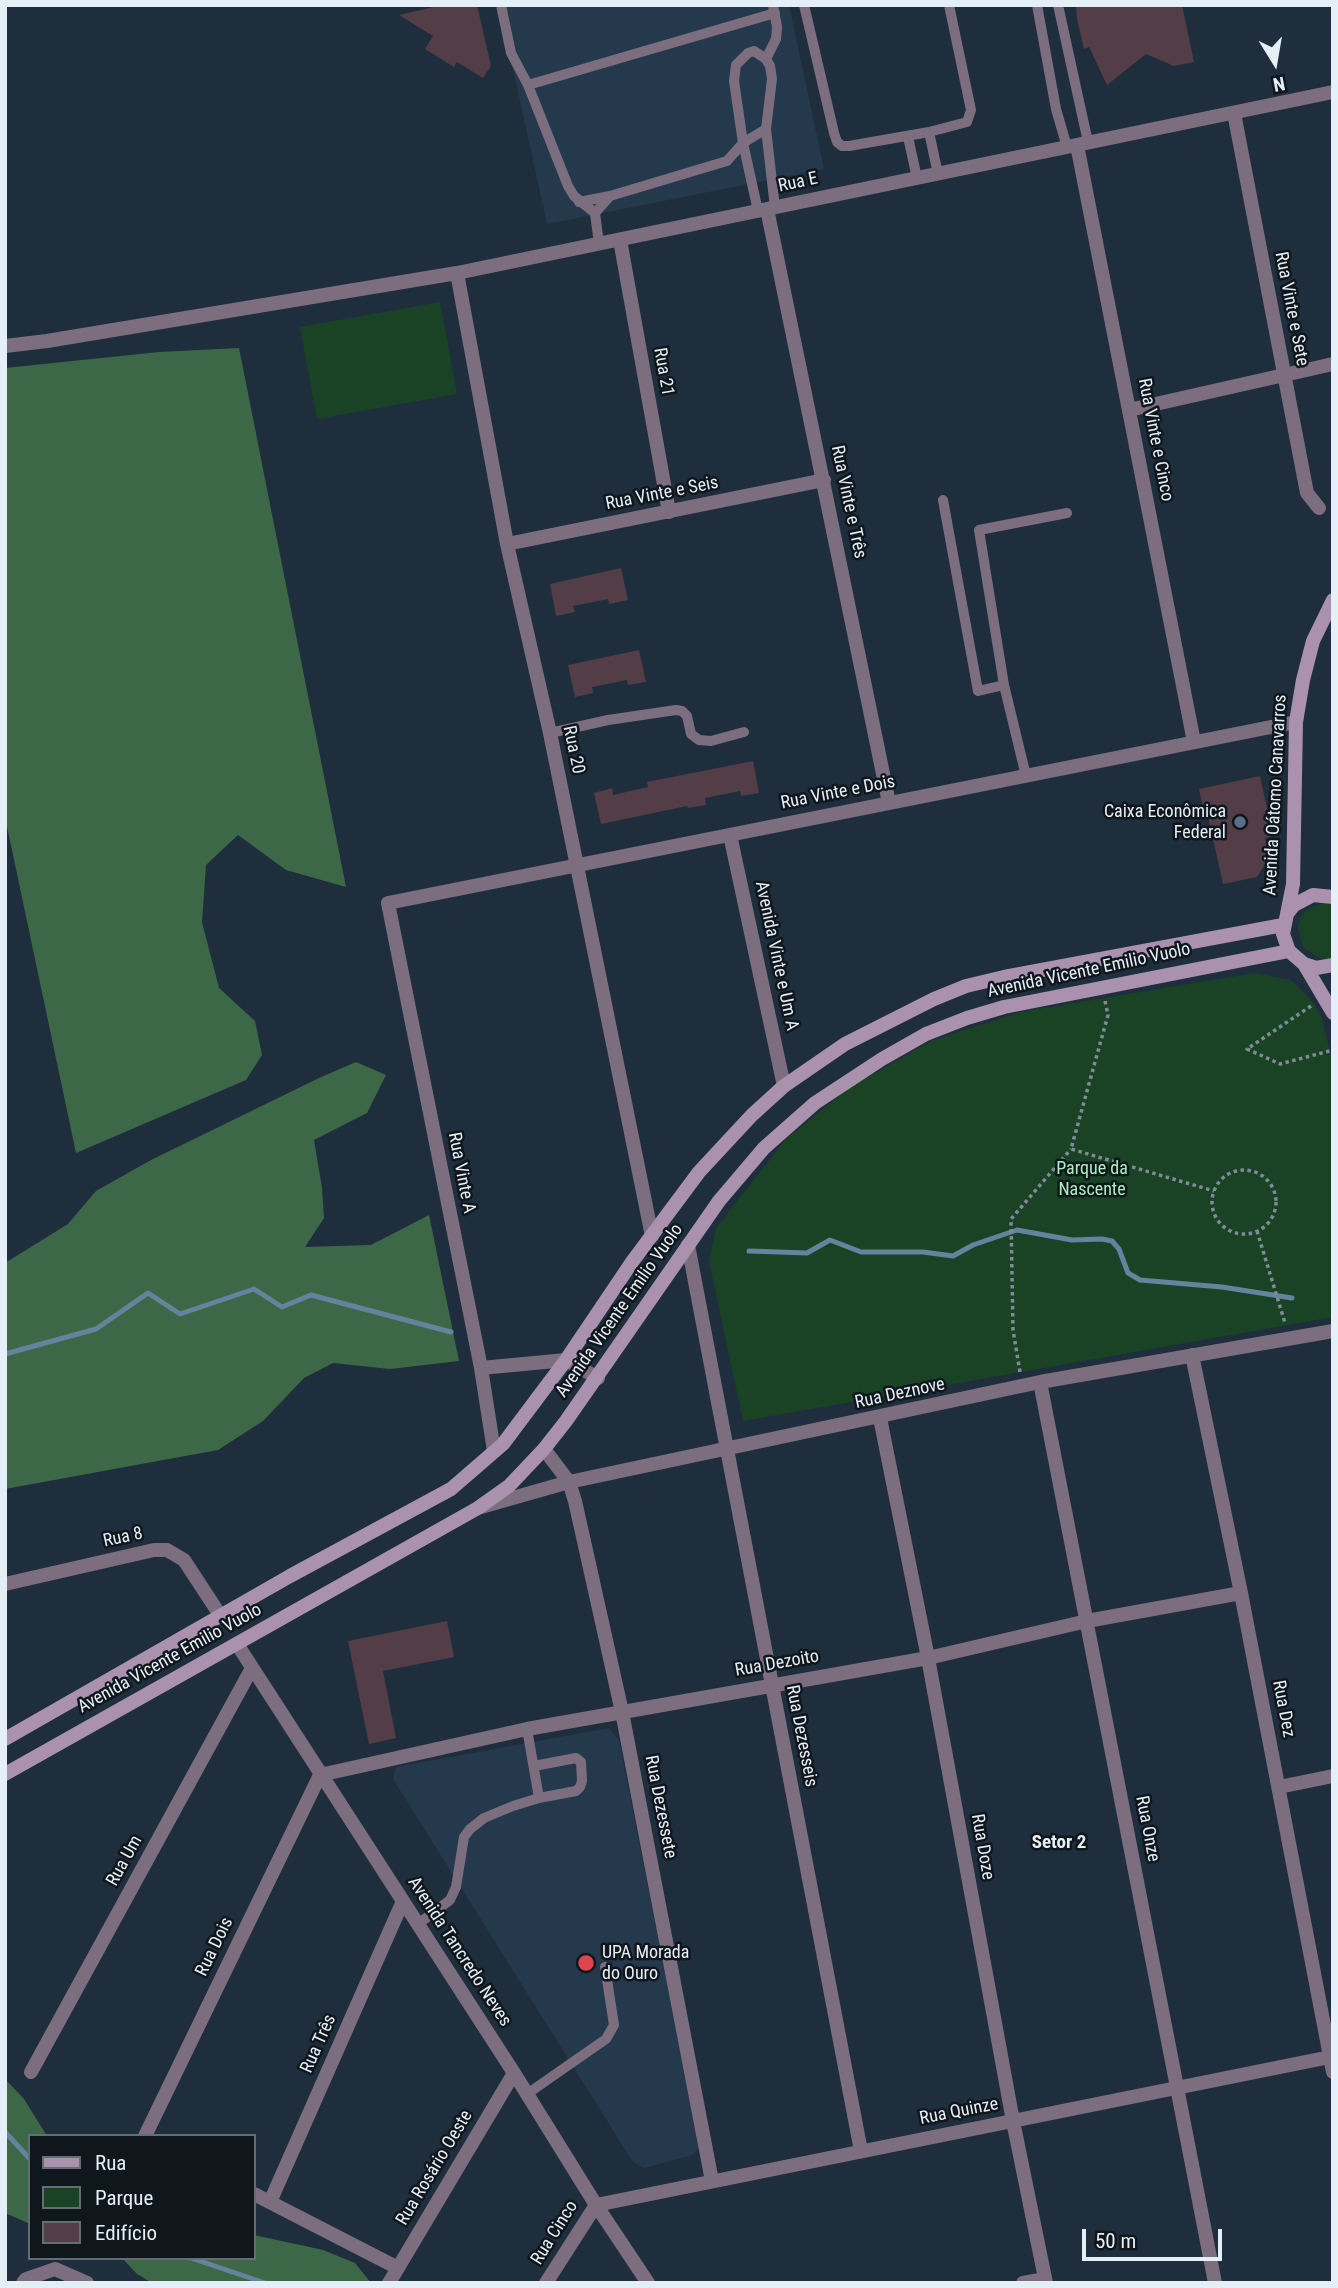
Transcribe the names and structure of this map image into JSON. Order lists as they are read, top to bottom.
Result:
{
  "streets": {
    "main road": ["Avenida Oátomo Canavarros", "Avenida Vicente Emilio Vuolo"],
    "street": [
      "Rua E",
      "Rua Vinte e Sete",
      "Rua 21",
      "Rua Vinte e Cinco",
      "Rua Vinte e Seis",
      "Rua Vinte e Três",
      "Rua 20",
      "Rua Vinte e Dois",
      "Avenida Vinte e Um A",
      "Rua Vinte A",
      "Rua Deznove",
      "Rua 8",
      "Rua Dezoito",
      "Rua Dez",
      "Rua Dezesseis",
      "Rua Dezessete",
      "Rua Onze",
      "Rua Doze",
      "Rua Um",
      "Rua Dois",
      "Avenida Tancredo Neves",
      "Rua Três",
      "Rua Quinze",
      "Rua Rosário Oeste",
      "Rua Cinco"
    ]
  },
  "crossings": [
    ["Rua E", "Rua Vinte e Sete"],
    ["Rua E", "Rua 21"],
    ["Rua E", "Rua Vinte e Cinco"],
    ["Rua E", "Rua Vinte e Três"],
    ["Rua E", "Rua 20"],
    ["Rua 21", "Rua Vinte e Seis"],
    ["Rua Vinte e Cinco", "Rua Vinte e Dois"],
    ["Rua Vinte e Seis", "Rua Vinte e Três"],
    ["Rua Vinte e Seis", "Rua 20"],
    ["Rua Vinte e Três", "Rua Vinte e Dois"],
    ["Rua 20", "Rua Vinte e Dois"],
    ["Rua 20", "Avenida Vicente Emilio Vuolo"],
    ["Rua Vinte e Dois", "Avenida Oátomo Canavarros"],
    ["Rua Vinte e Dois", "Avenida Vinte e Um A"],
    ["Rua Vinte e Dois", "Rua Vinte A"],
    ["Avenida Oátomo Canavarros", "Avenida Vicente Emilio Vuolo"],
    ["Avenida Vinte e Um A", "Avenida Vicente Emilio Vuolo"],
    ["Avenida Vicente Emilio Vuolo", "Rua Vinte A"],
    ["Avenida Vicente Emilio Vuolo", "Rua Deznove"],
    ["Avenida Vicente Emilio Vuolo", "Rua 8"],
    ["Avenida Vicente Emilio Vuolo", "Rua Dezesseis"],
    ["Avenida Vicente Emilio Vuolo", "Rua Dezessete"],
    ["Avenida Vicente Emilio Vuolo", "Avenida Tancredo Neves"],
    ["Rua Deznove", "Rua Dez"],
    ["Rua Deznove", "Rua Dezesseis"],
    ["Rua Deznove", "Rua Dezessete"],
    ["Rua Deznove", "Rua Onze"],
    ["Rua Deznove", "Rua Doze"],
    ["Rua Dezoito", "Rua Dez"],
    ["Rua Dezoito", "Rua Dezesseis"],
    ["Rua Dezoito", "Rua Dezessete"],
    ["Rua Dezoito", "Rua Onze"],
    ["Rua Dezoito", "Rua Doze"],
    ["Rua Dezoito", "Rua Dois"],
    ["Rua Dezoito", "Avenida Tancredo Neves"],
    ["Rua Dez", "Rua Quinze"],
    ["Rua Dezesseis", "Rua Quinze"],
    ["Rua Dezessete", "Rua Quinze"],
    ["Rua Onze", "Rua Quinze"],
    ["Rua Doze", "Rua Quinze"],
    ["Rua Um", "Avenida Tancredo Neves"],
    ["Rua Dois", "Avenida Tancredo Neves"],
    ["Avenida Tancredo Neves", "Rua Três"],
    ["Avenida Tancredo Neves", "Rua Quinze"],
    ["Avenida Tancredo Neves", "Rua Rosário Oeste"],
    ["Avenida Tancredo Neves", "Rua Cinco"],
    ["Rua Quinze", "Rua Cinco"]
  ],
  "districts": ["Setor 2"],
  "parks": ["Parque da Nascente"],
  "places": ["Caixa Econômica Federal", "UPA Morada do Ouro"],
  "legend": ["Rua", "Parque", "Edifício"],
  "scale_bar": "50 m",
  "north": "bottom"
}
